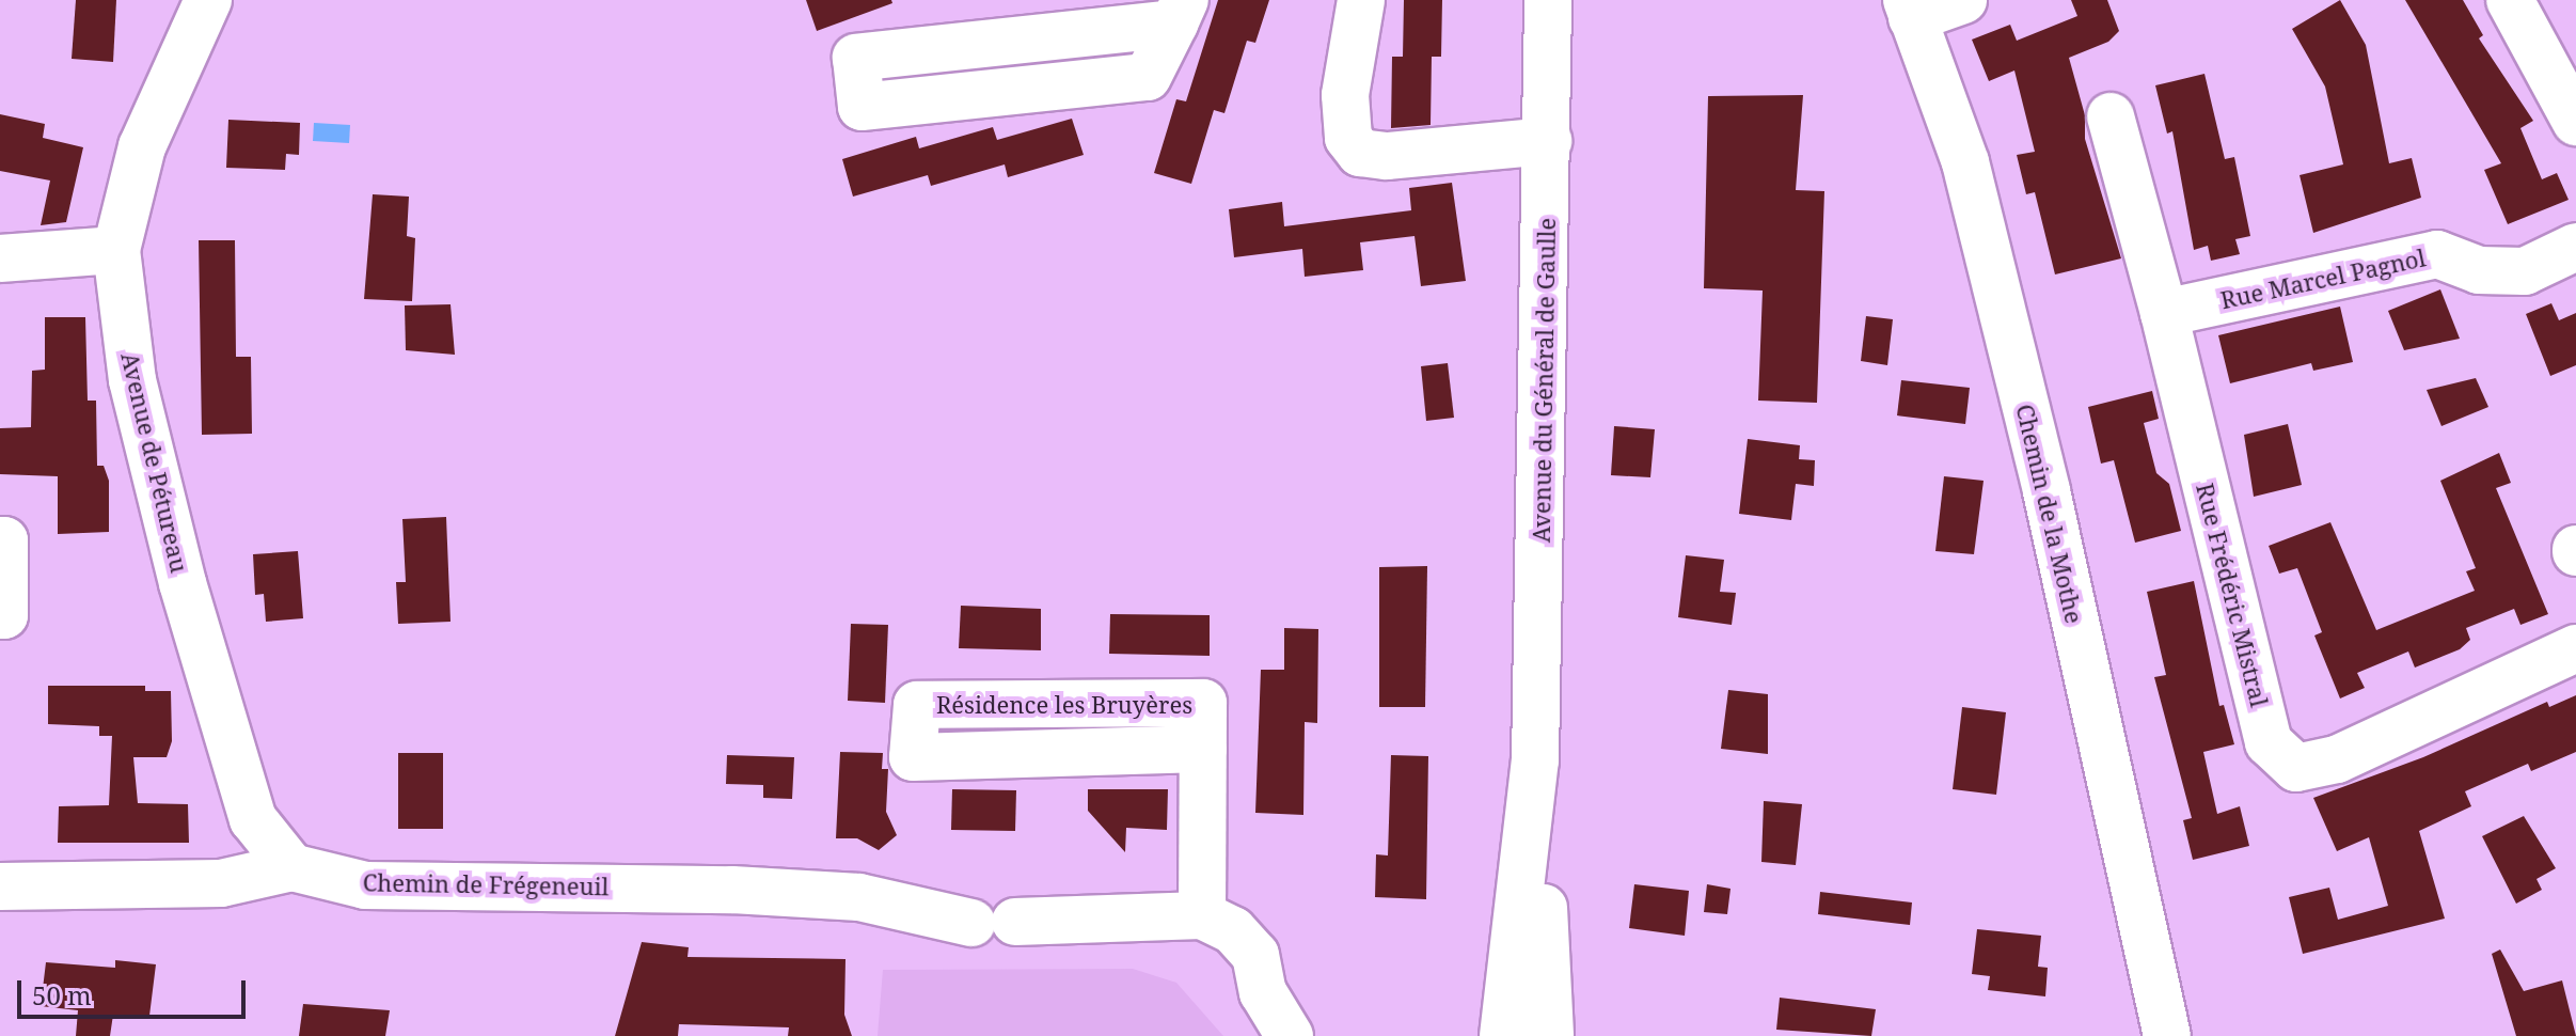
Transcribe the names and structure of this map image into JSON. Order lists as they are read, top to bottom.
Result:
{
  "streets": {
    "street": [
      "Rue Marcel Pagnol",
      "Avenue du Général de Gaulle",
      "Avenue de Pétureau",
      "Chemin de la Mothe",
      "Rue Frédéric Mistral",
      "Résidence les Bruyères",
      "Chemin de Frégeneuil"
    ]
  },
  "crossings": [
    ["Rue Marcel Pagnol", "Rue Frédéric Mistral"],
    ["Avenue de Pétureau", "Chemin de Frégeneuil"],
    ["Résidence les Bruyères", "Chemin de Frégeneuil"]
  ],
  "scale_bar": "50 m"
}
